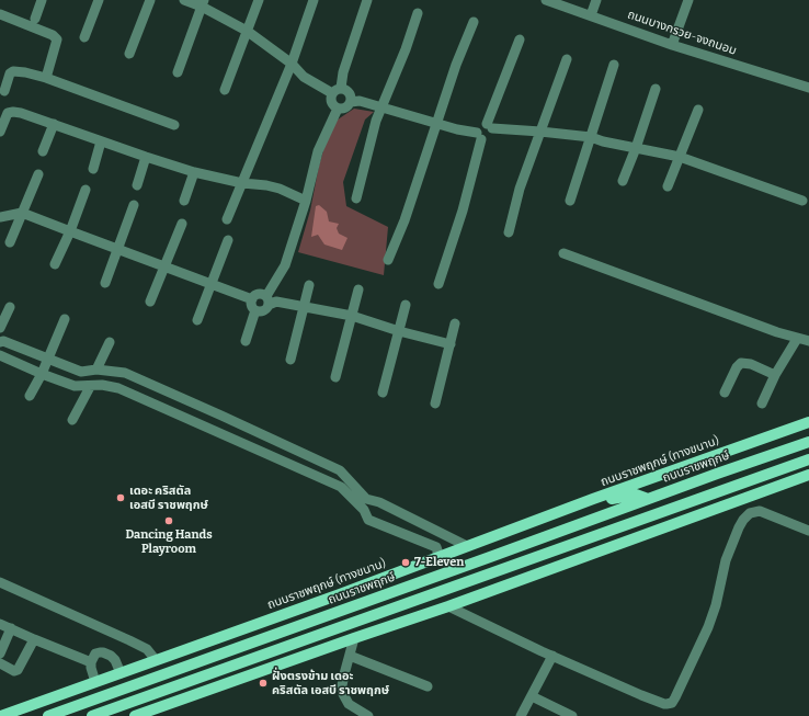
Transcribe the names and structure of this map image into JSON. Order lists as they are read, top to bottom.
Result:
{
  "streets": {
    "main road": ["ถนนราชพฤกษ์ (ทางขนาน)", "ถนนราชพฤกษ์"],
    "street": ["ถนนบางกรวย-จงถนอม"]
  },
  "places": [
    "เดอะ คริสตัล เอสบี ราชพฤกษ์",
    "Dancing Hands Playroom",
    "7-Eleven",
    "ฝั่งตรงข้าม เดอะ คริสตัล เอสบี ราชพฤกษ์"
  ]
}
